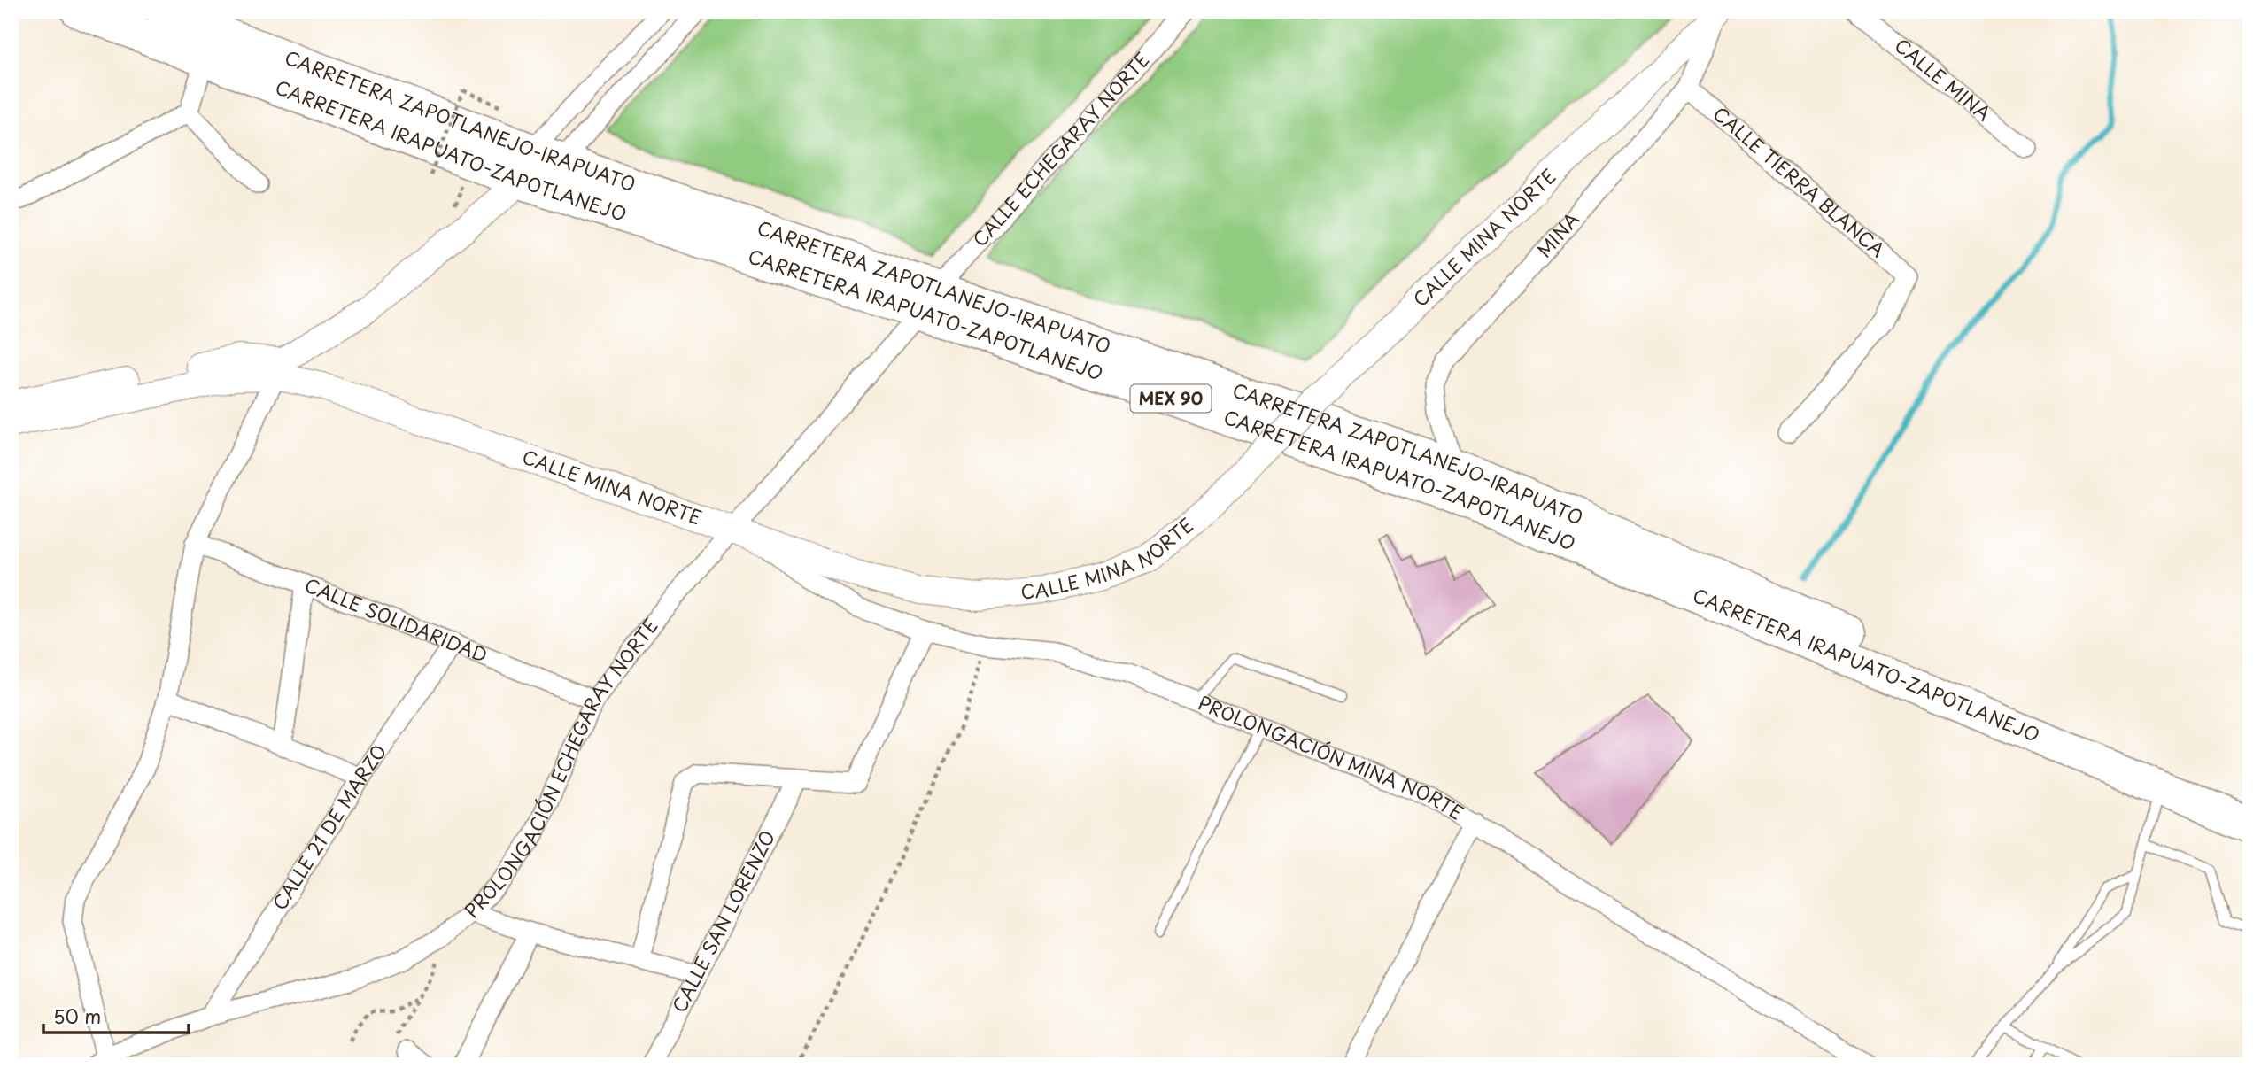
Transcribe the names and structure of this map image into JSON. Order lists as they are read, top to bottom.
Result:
{
  "streets": {
    "highway": ["CARRETERA ZAPOTLANEJO-IRAPUATO", "CARRETERA IRAPUATO-ZAPOTLANEJO", "MEX 90"],
    "street": [
      "CALLE MINA",
      "CALLE ECHEGARAY NORTE",
      "CALLE TIERRA BLANCA",
      "MINA",
      "CALLE MINA NORTE",
      "CALLE SOLIDARIDAD",
      "PROLONGACIÓN MINA NORTE",
      "PROLONGACIÓN ECHEGARAY NORTE",
      "CALLE 21 DE MARZO",
      "CALLE SAN LORENZO"
    ]
  },
  "crossings": [
    ["CARRETERA ZAPOTLANEJO-IRAPUATO", "CARRETERA IRAPUATO-ZAPOTLANEJO"],
    ["CARRETERA ZAPOTLANEJO-IRAPUATO", "CALLE ECHEGARAY NORTE"],
    ["CARRETERA ZAPOTLANEJO-IRAPUATO", "MINA"],
    ["CARRETERA ZAPOTLANEJO-IRAPUATO", "PROLONGACIÓN ECHEGARAY NORTE"],
    ["CARRETERA IRAPUATO-ZAPOTLANEJO", "CALLE ECHEGARAY NORTE"],
    ["CARRETERA IRAPUATO-ZAPOTLANEJO", "PROLONGACIÓN ECHEGARAY NORTE"],
    ["CALLE ECHEGARAY NORTE", "PROLONGACIÓN ECHEGARAY NORTE"],
    ["CALLE TIERRA BLANCA", "MINA"],
    ["MINA", "CALLE MINA NORTE"],
    ["CALLE MINA NORTE", "PROLONGACIÓN MINA NORTE"],
    ["CALLE MINA NORTE", "PROLONGACIÓN ECHEGARAY NORTE"],
    ["CALLE SOLIDARIDAD", "PROLONGACIÓN ECHEGARAY NORTE"],
    ["CALLE SOLIDARIDAD", "CALLE 21 DE MARZO"],
    ["PROLONGACIÓN ECHEGARAY NORTE", "CALLE 21 DE MARZO"]
  ],
  "scale_bar": "50 m"
}
